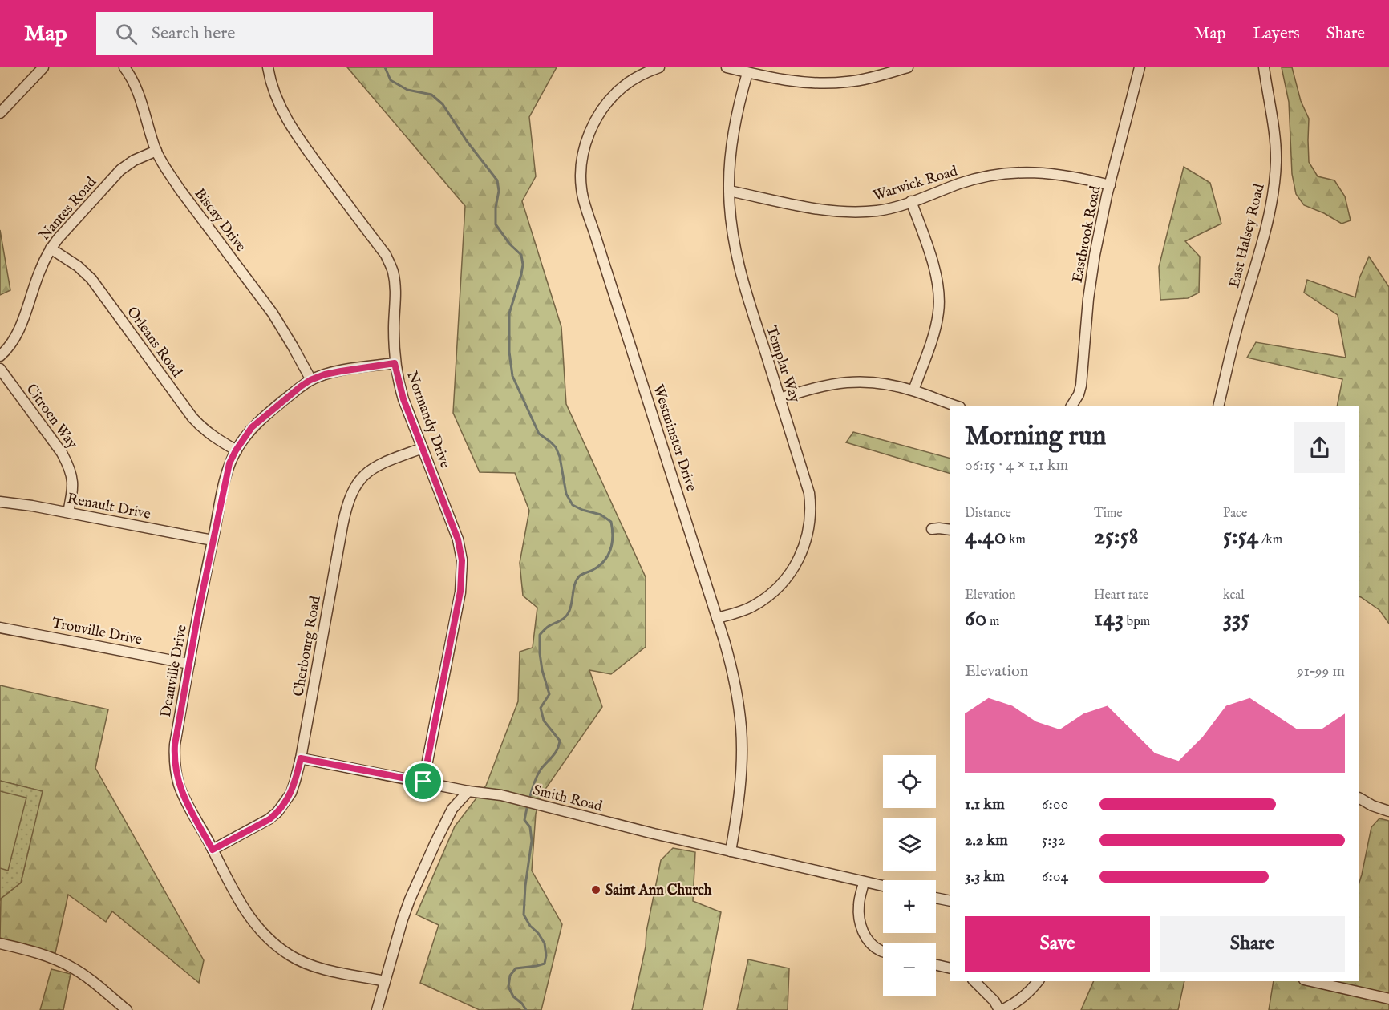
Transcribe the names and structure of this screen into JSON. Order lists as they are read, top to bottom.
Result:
{
  "streets": {
    "street": [
      "Warwick Road",
      "Nantes Road",
      "Biscay Drive",
      "Eastbrook Road",
      "East Halsey Road",
      "Orleans Road",
      "Templar Way",
      "Citroen Way",
      "Normandy Drive",
      "Westminster Drive",
      "Renault Drive",
      "Trouville Drive",
      "Cherbourg Road",
      "Deauville Drive",
      "Smith Road"
    ]
  },
  "crossings": [
    ["Warwick Road", "Eastbrook Road"],
    ["Warwick Road", "Templar Way"],
    ["Nantes Road", "Biscay Drive"],
    ["Nantes Road", "Orleans Road"],
    ["Biscay Drive", "Deauville Drive"],
    ["Orleans Road", "Deauville Drive"],
    ["Templar Way", "Westminster Drive"],
    ["Citroen Way", "Renault Drive"],
    ["Normandy Drive", "Cherbourg Road"],
    ["Normandy Drive", "Deauville Drive"],
    ["Normandy Drive", "Smith Road"],
    ["Westminster Drive", "Smith Road"],
    ["Renault Drive", "Deauville Drive"],
    ["Trouville Drive", "Deauville Drive"],
    ["Cherbourg Road", "Deauville Drive"],
    ["Cherbourg Road", "Smith Road"]
  ],
  "places": ["Saint Ann Church"],
  "page": {
    "header": "Map",
    "search": "Search here",
    "nav": ["Map", "Layers", "Share"],
    "heading": ["Morning run", "06:15 · 4 × 1.1 km"],
    "stats": [
      ["Distance", "4.40 km"],
      ["Time", "25:58"],
      ["Pace", "5:54 /km"],
      ["Elevation", "60 m"],
      ["Heart rate", "143 bpm"],
      ["kcal", "335"]
    ],
    "chart": ["Elevation", "91–99 m"],
    "map_buttons": ["+", "−"],
    "list": [
      {
        "name": "1.1 km",
        "note": "6:00"
      },
      {
        "name": "2.2 km",
        "note": "5:32"
      },
      {
        "name": "3.3 km",
        "note": "6:04"
      }
    ],
    "buttons": ["Save", "Share"]
  }
}
